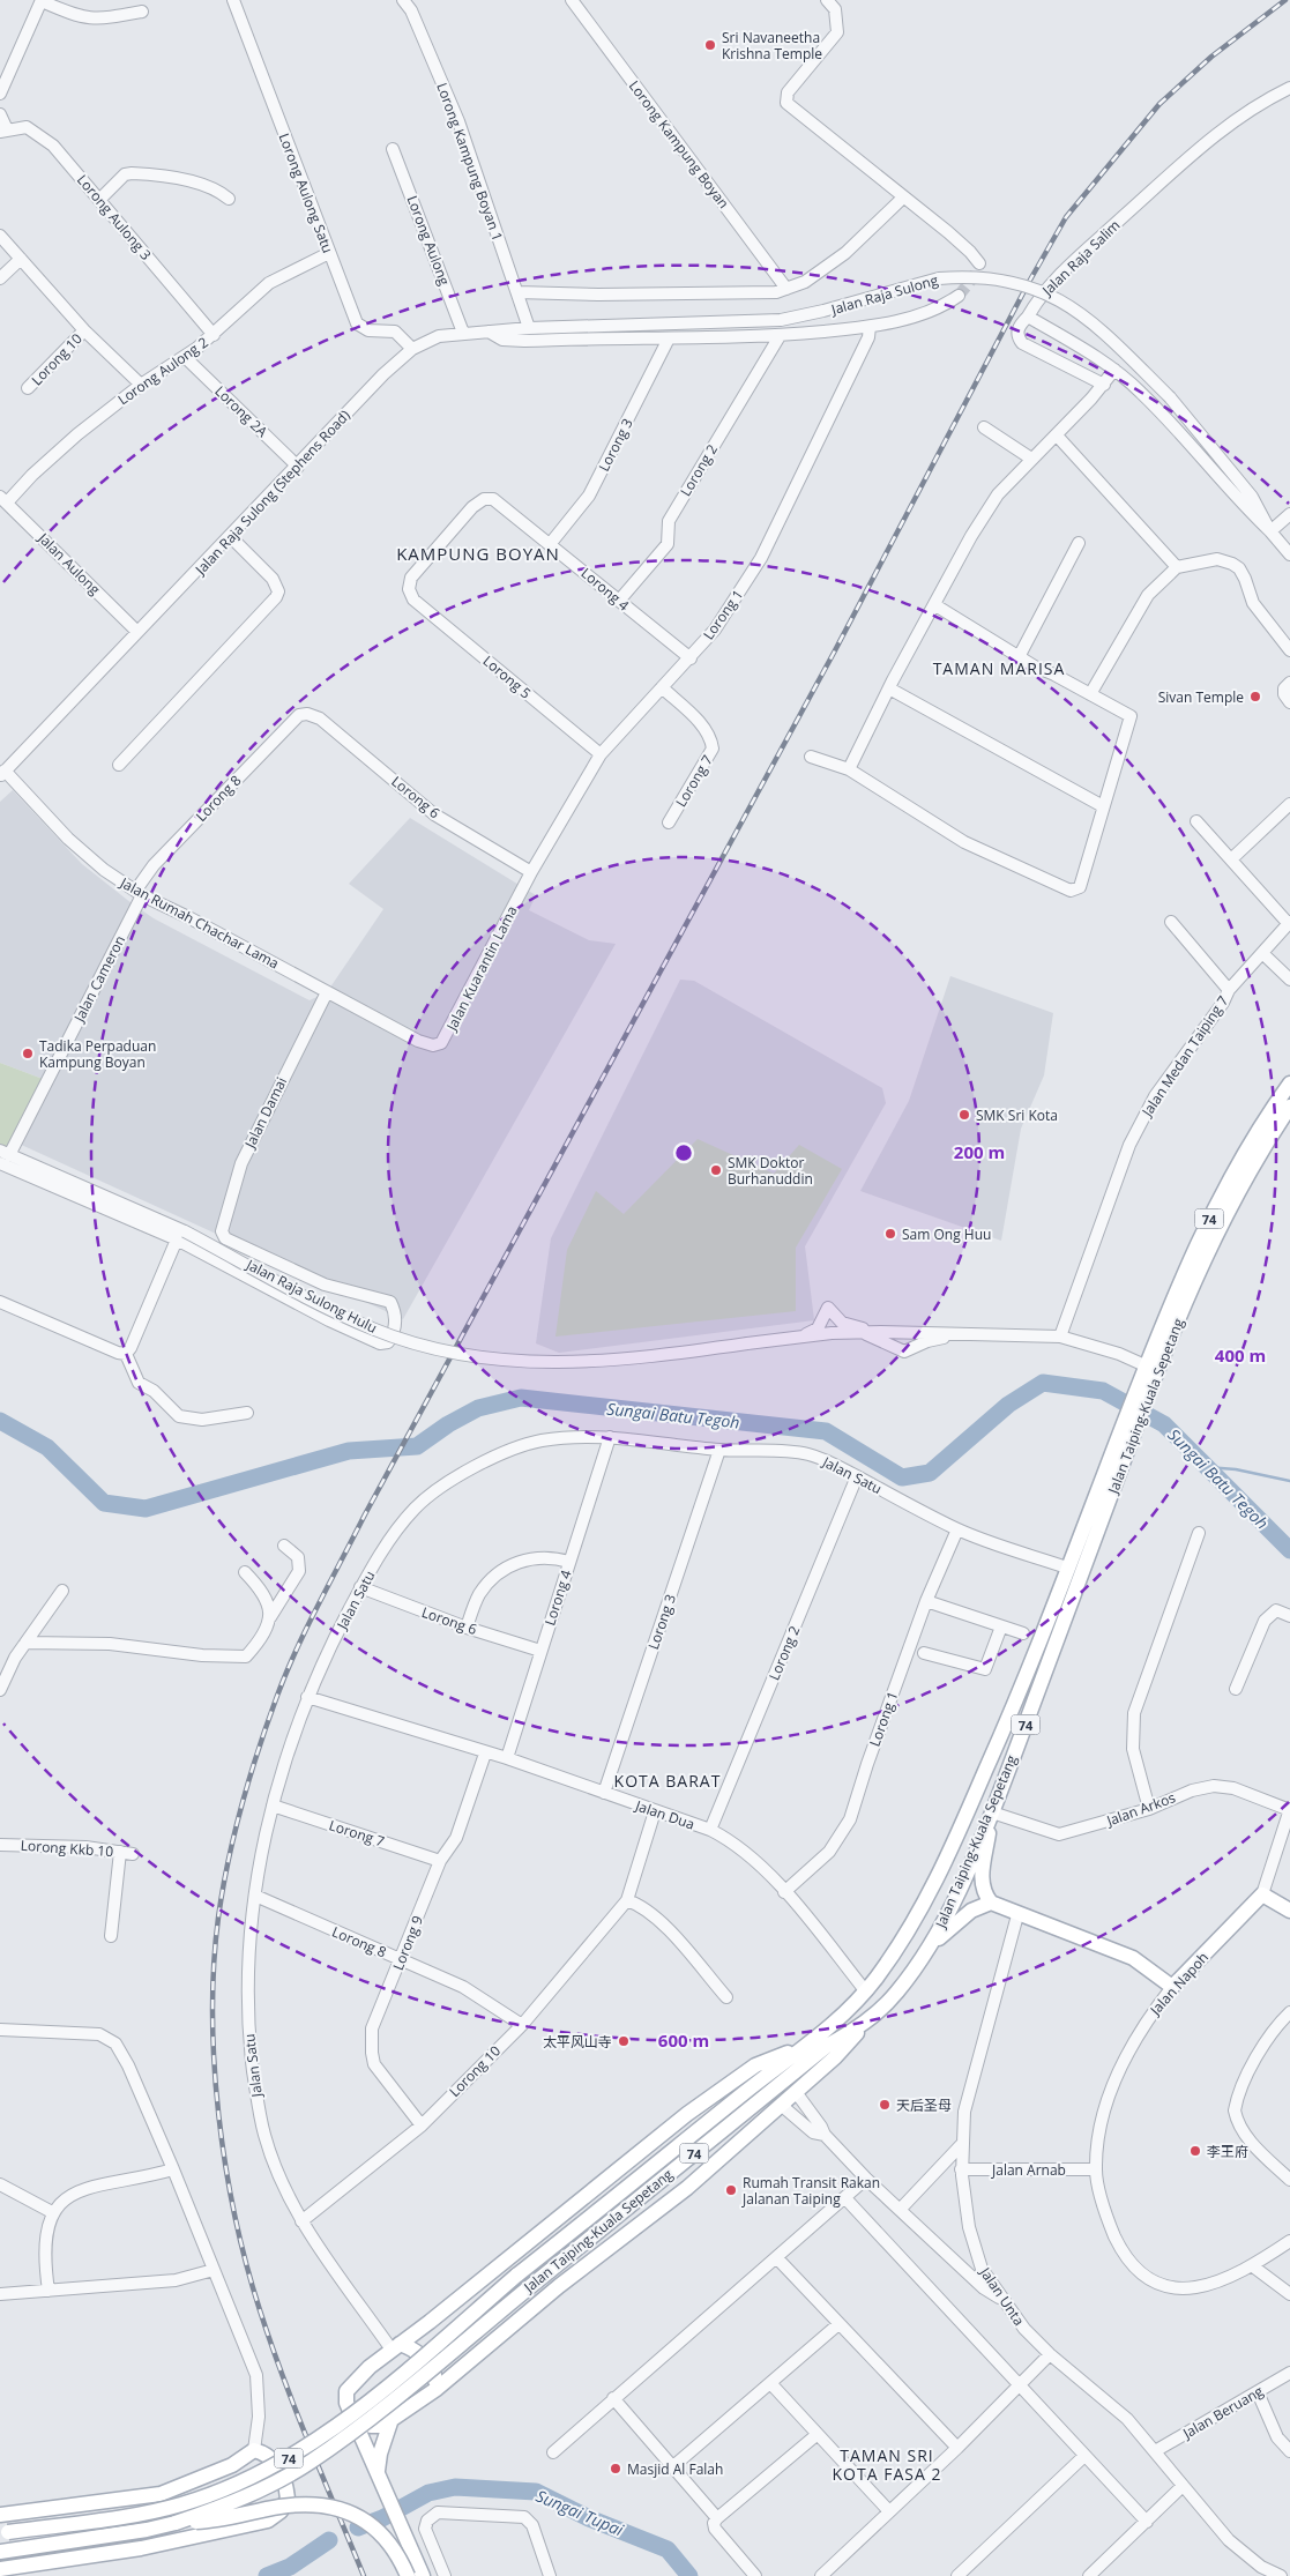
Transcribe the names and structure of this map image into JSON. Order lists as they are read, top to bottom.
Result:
{
  "streets": {
    "main road": ["74", "Jalan Taiping-Kuala Sepetang", "Jalan Napoh"],
    "street": [
      "Lorong Kampung Boyan",
      "Lorong Kampung Boyan 1",
      "Lorong Aulong Satu",
      "Lorong Aulong 3",
      "Lorong Aulong",
      "Jalan Raja Salim",
      "Jalan Raja Sulong",
      "Lorong 10",
      "Lorong Aulong 2",
      "Lorong 2A",
      "Lorong 3",
      "Lorong 2",
      "Jalan Raja Sulong (Stephens Road)",
      "Jalan Aulong",
      "Lorong 4",
      "Lorong 1",
      "Lorong 5",
      "Lorong 7",
      "Lorong 6",
      "Lorong 8",
      "Jalan Rumah Chachar Lama",
      "Jalan Kuarantin Lama",
      "Jalan Cameron",
      "Jalan Medan Taiping 7",
      "Jalan Damai",
      "Jalan Raja Sulong Hulu",
      "Jalan Satu",
      "Jalan Arkos",
      "Jalan Dua",
      "Lorong Kkb 10",
      "Lorong 9",
      "Jalan Arnab",
      "Jalan Unta",
      "Jalan Beruang"
    ]
  },
  "crossings": [
    ["Lorong Kampung Boyan 1", "Jalan Raja Sulong (Stephens Road)"],
    ["Lorong Aulong Satu", "Lorong Aulong 2"],
    ["Lorong Aulong Satu", "Jalan Raja Sulong (Stephens Road)"],
    ["Lorong Aulong 3", "Lorong Aulong 2"],
    ["Lorong Aulong", "Jalan Raja Sulong (Stephens Road)"],
    ["Jalan Raja Sulong", "Jalan Raja Sulong (Stephens Road)"],
    ["Lorong 10", "Lorong 8"],
    ["Lorong 10", "Jalan Satu"],
    ["Lorong 10", "Jalan Dua"],
    ["Lorong 10", "Lorong 9"],
    ["Lorong Aulong 2", "Lorong 2A"],
    ["Lorong Aulong 2", "Jalan Aulong"],
    ["Lorong 2A", "Jalan Raja Sulong (Stephens Road)"],
    ["Lorong 3", "Lorong 4"],
    ["Lorong 3", "Jalan Satu"],
    ["Lorong 3", "Jalan Dua"],
    ["Lorong 2", "Lorong 4"],
    ["Lorong 2", "Jalan Satu"],
    ["Lorong 2", "Jalan Dua"],
    ["Jalan Raja Sulong (Stephens Road)", "Jalan Aulong"],
    ["Jalan Raja Sulong (Stephens Road)", "Jalan Rumah Chachar Lama"],
    ["Lorong 4", "Lorong 1"],
    ["Lorong 4", "Lorong 5"],
    ["Lorong 4", "Lorong 6"],
    ["Lorong 4", "Jalan Satu"],
    ["Lorong 4", "Jalan Dua"],
    ["Lorong 1", "Lorong 5"],
    ["Lorong 1", "Lorong 7"],
    ["Lorong 1", "Lorong 6"],
    ["Lorong 1", "Jalan Kuarantin Lama"],
    ["Lorong 1", "Jalan Satu"],
    ["Lorong 1", "Jalan Dua"],
    ["Lorong 7", "Jalan Satu"],
    ["Lorong 7", "Lorong 9"],
    ["Lorong 6", "Lorong 8"],
    ["Lorong 6", "Jalan Kuarantin Lama"],
    ["Lorong 6", "Jalan Satu"],
    ["Lorong 8", "Jalan Rumah Chachar Lama"],
    ["Lorong 8", "Jalan Cameron"],
    ["Lorong 8", "Jalan Satu"],
    ["Lorong 8", "Lorong 9"],
    ["Jalan Rumah Chachar Lama", "Jalan Kuarantin Lama"],
    ["Jalan Rumah Chachar Lama", "Jalan Cameron"],
    ["Jalan Rumah Chachar Lama", "Jalan Damai"],
    ["Jalan Kuarantin Lama", "Jalan Damai"],
    ["Jalan Cameron", "Jalan Raja Sulong Hulu"],
    ["Jalan Damai", "Jalan Raja Sulong Hulu"],
    ["Jalan Taiping-Kuala Sepetang", "Jalan Satu"],
    ["Jalan Taiping-Kuala Sepetang", "Jalan Arkos"],
    ["Jalan Taiping-Kuala Sepetang", "Jalan Dua"],
    ["Jalan Satu", "Jalan Dua"],
    ["Jalan Arkos", "Jalan Napoh"],
    ["Jalan Dua", "Lorong 9"],
    ["Jalan Napoh", "Jalan Arnab"],
    ["Jalan Arnab", "Jalan Unta"],
    ["Jalan Unta", "Jalan Beruang"]
  ],
  "districts": [
    "KAMPUNG BOYAN",
    "TAMAN MARISA",
    "KOTA BARAT",
    "TAMAN SRI KOTA FASA 2"
  ],
  "water": ["Sungai Batu Tegoh", "Sungai Tupai"],
  "places": [
    "Sri Navaneetha Krishna Temple",
    "Sivan Temple",
    "Tadika Perpaduan Kampung Boyan",
    "SMK Sri Kota",
    "SMK Doktor Burhanuddin",
    "Sam Ong Huu",
    "太平风山寺",
    "天后圣母",
    "李王府",
    "Rumah Transit Rakan Jalanan Taiping",
    "Masjid Al Falah"
  ],
  "rings": ["200 m", "400 m", "600 m"]
}
